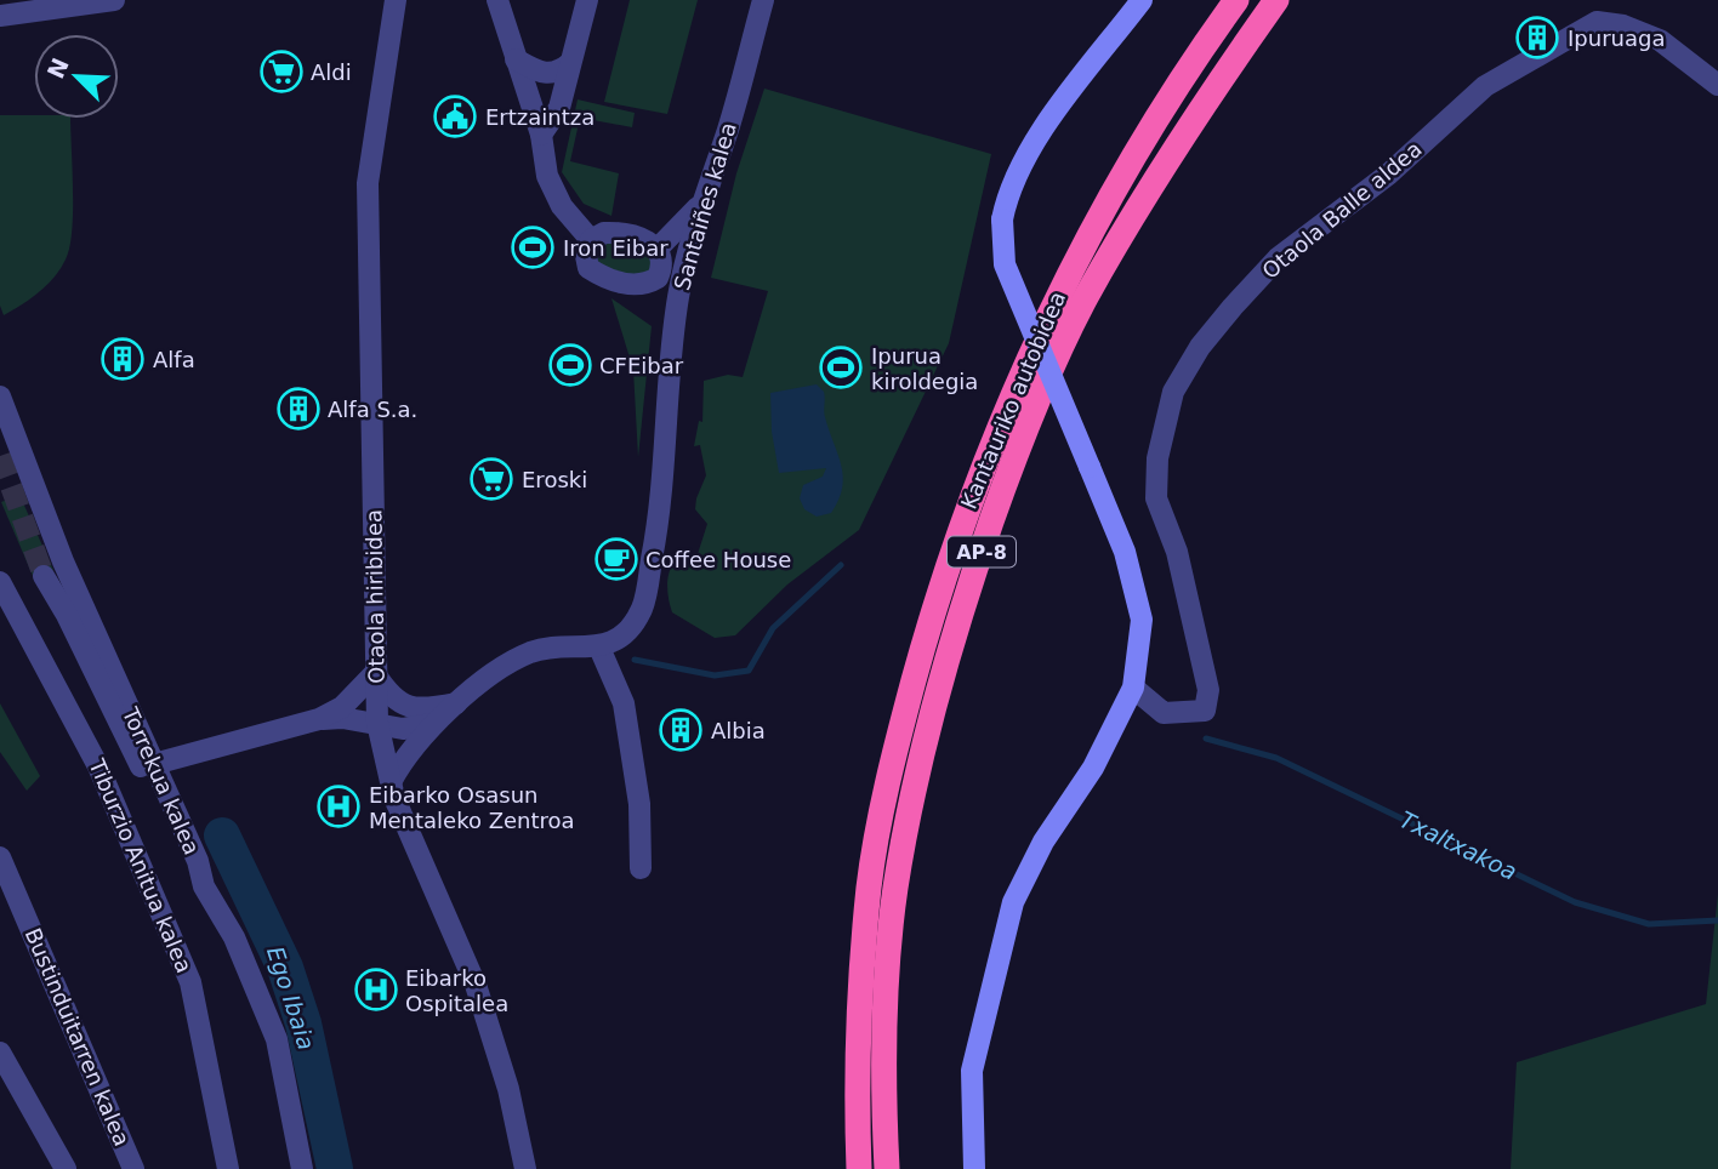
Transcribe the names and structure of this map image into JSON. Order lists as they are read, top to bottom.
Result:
{
  "streets": {
    "highway": ["Kantauriko autobidea", "AP-8"],
    "street": [
      "Santaiñes kalea",
      "Otaola Balle aldea",
      "Otaola hiribidea",
      "Torrekua kalea",
      "Tiburzio Anitua kalea",
      "Bustinduitarren kalea"
    ]
  },
  "water": ["Txaltxakoa", "Ego Ibaia"],
  "places": {
    "building": [
      "Ipuruaga",
      "Alfa",
      "Alfa S.a.",
      "Albia"
    ],
    "supermarket": ["Aldi", "Eroski"],
    "public building": ["Ertzaintza"],
    "sports": ["Iron Eibar", "CFEibar", "Ipurua kiroldegia"],
    "cafe": ["Coffee House"],
    "hospital": ["Eibarko Osasun Mentaleko Zentroa", "Eibarko Ospitalea"]
  },
  "north": "top left"
}
